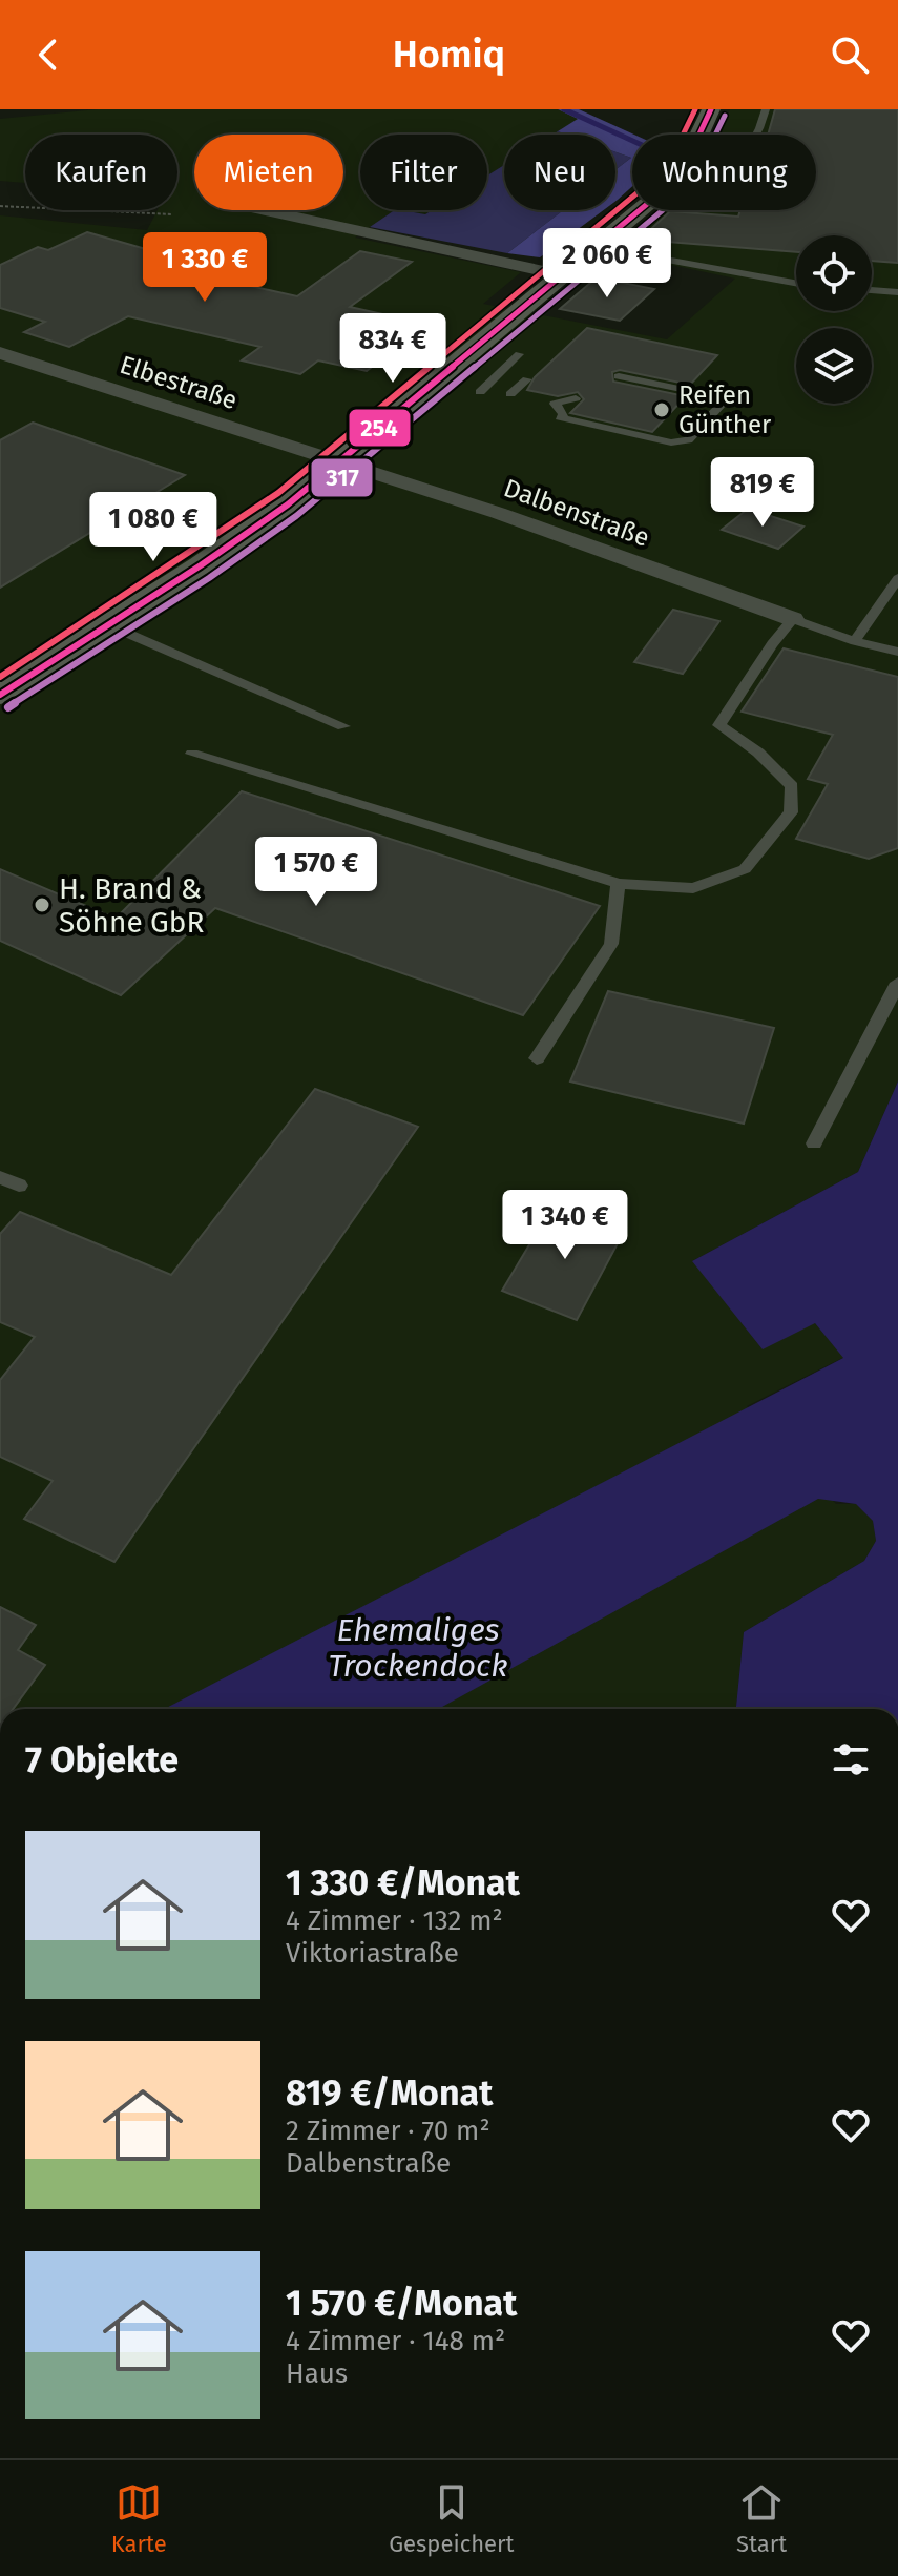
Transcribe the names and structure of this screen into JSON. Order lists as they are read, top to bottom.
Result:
{
  "streets": {
    "street": ["Elbestraße", "Dalbenstraße"]
  },
  "crossings": [
    ["Elbestraße", "Dalbenstraße"]
  ],
  "water": ["Ehemaliges Trockendock"],
  "places": ["Reifen Günther", "H. Brand & Söhne GbR"],
  "lines": ["transit line 254", "transit line 317"],
  "page": {
    "header": "Homiq",
    "chip": [
      "Kaufen",
      "Mieten",
      "Filter",
      "Neu",
      "Wohnung"
    ],
    "price": [
      "2 060 €",
      "1 330 €",
      "834 €",
      "819 €",
      "1 080 €",
      "1 570 €",
      "1 340 €"
    ],
    "heading": "7 Objekte",
    "list": [
      {
        "name": "1 330 €/Monat",
        "note": "4 Zimmer · 132 m² · Viktoriastraße"
      },
      {
        "name": "819 €/Monat",
        "note": "2 Zimmer · 70 m² · Dalbenstraße"
      },
      {
        "name": "1 570 €/Monat",
        "note": "4 Zimmer · 148 m² · Haus"
      }
    ],
    "tabs": ["Karte", "Gespeichert", "Start"]
  }
}
